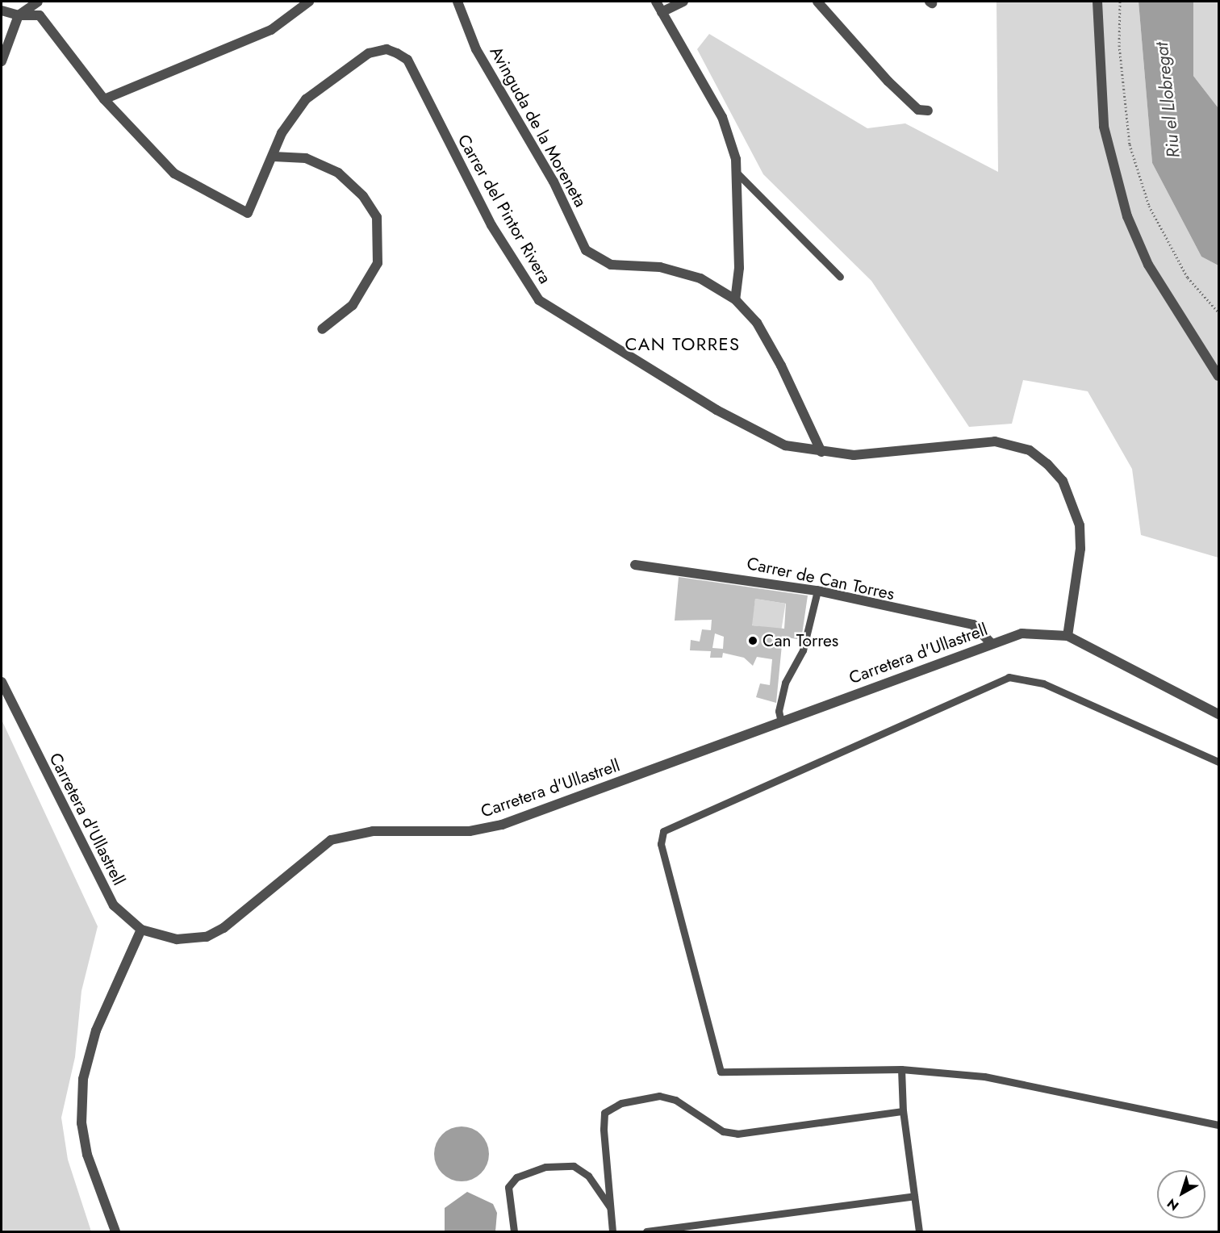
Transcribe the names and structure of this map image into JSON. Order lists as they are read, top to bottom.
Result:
{
  "streets": {
    "street": [
      "Avinguda de la Moreneta",
      "Carrer del Pintor Rivera",
      "Carrer de Can Torres",
      "Carretera d'Ullastrell"
    ]
  },
  "crossings": [
    ["Avinguda de la Moreneta", "Carrer del Pintor Rivera"],
    ["Carrer del Pintor Rivera", "Carretera d'Ullastrell"],
    ["Carrer de Can Torres", "Carretera d'Ullastrell"]
  ],
  "districts": ["CAN TORRES"],
  "water": ["Riu el Llobregat"],
  "places": ["Can Torres"],
  "north": "bottom left"
}
